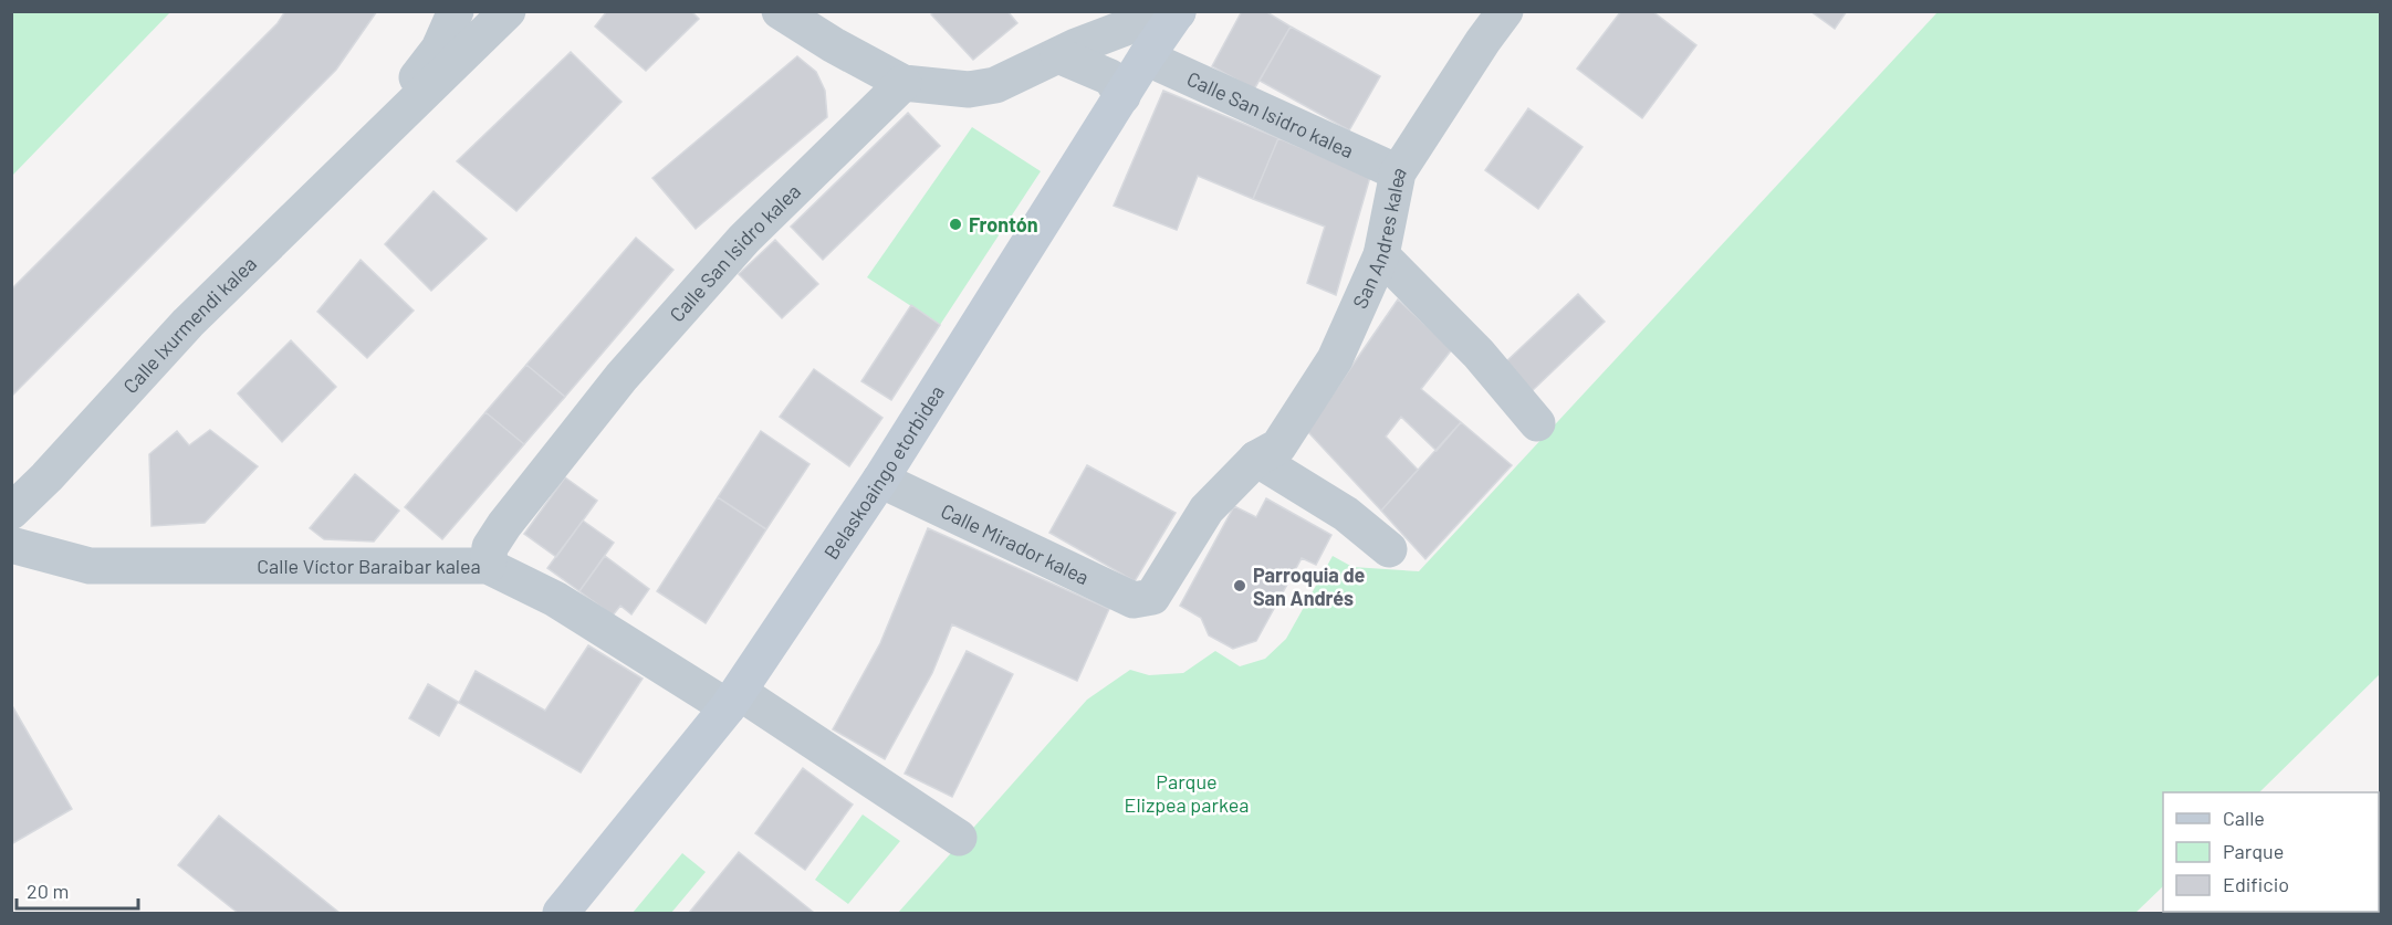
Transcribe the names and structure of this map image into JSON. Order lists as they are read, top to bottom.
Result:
{
  "streets": {
    "street": [
      "Calle San Isidro kalea",
      "San Andres kalea",
      "Calle Ixurmendi kalea",
      "Belaskoaingo etorbidea",
      "Calle Mirador kalea",
      "Calle Víctor Baraibar kalea"
    ]
  },
  "crossings": [
    ["Calle San Isidro kalea", "San Andres kalea"],
    ["Calle San Isidro kalea", "Belaskoaingo etorbidea"],
    ["Calle San Isidro kalea", "Calle Víctor Baraibar kalea"],
    ["San Andres kalea", "Calle Mirador kalea"],
    ["Belaskoaingo etorbidea", "Calle Mirador kalea"],
    ["Belaskoaingo etorbidea", "Calle Víctor Baraibar kalea"]
  ],
  "parks": ["Parque Elizpea parkea"],
  "places": ["Frontón", "Parroquia de San Andrés"],
  "legend": ["Calle", "Parque", "Edificio"],
  "scale_bar": "20 m"
}
